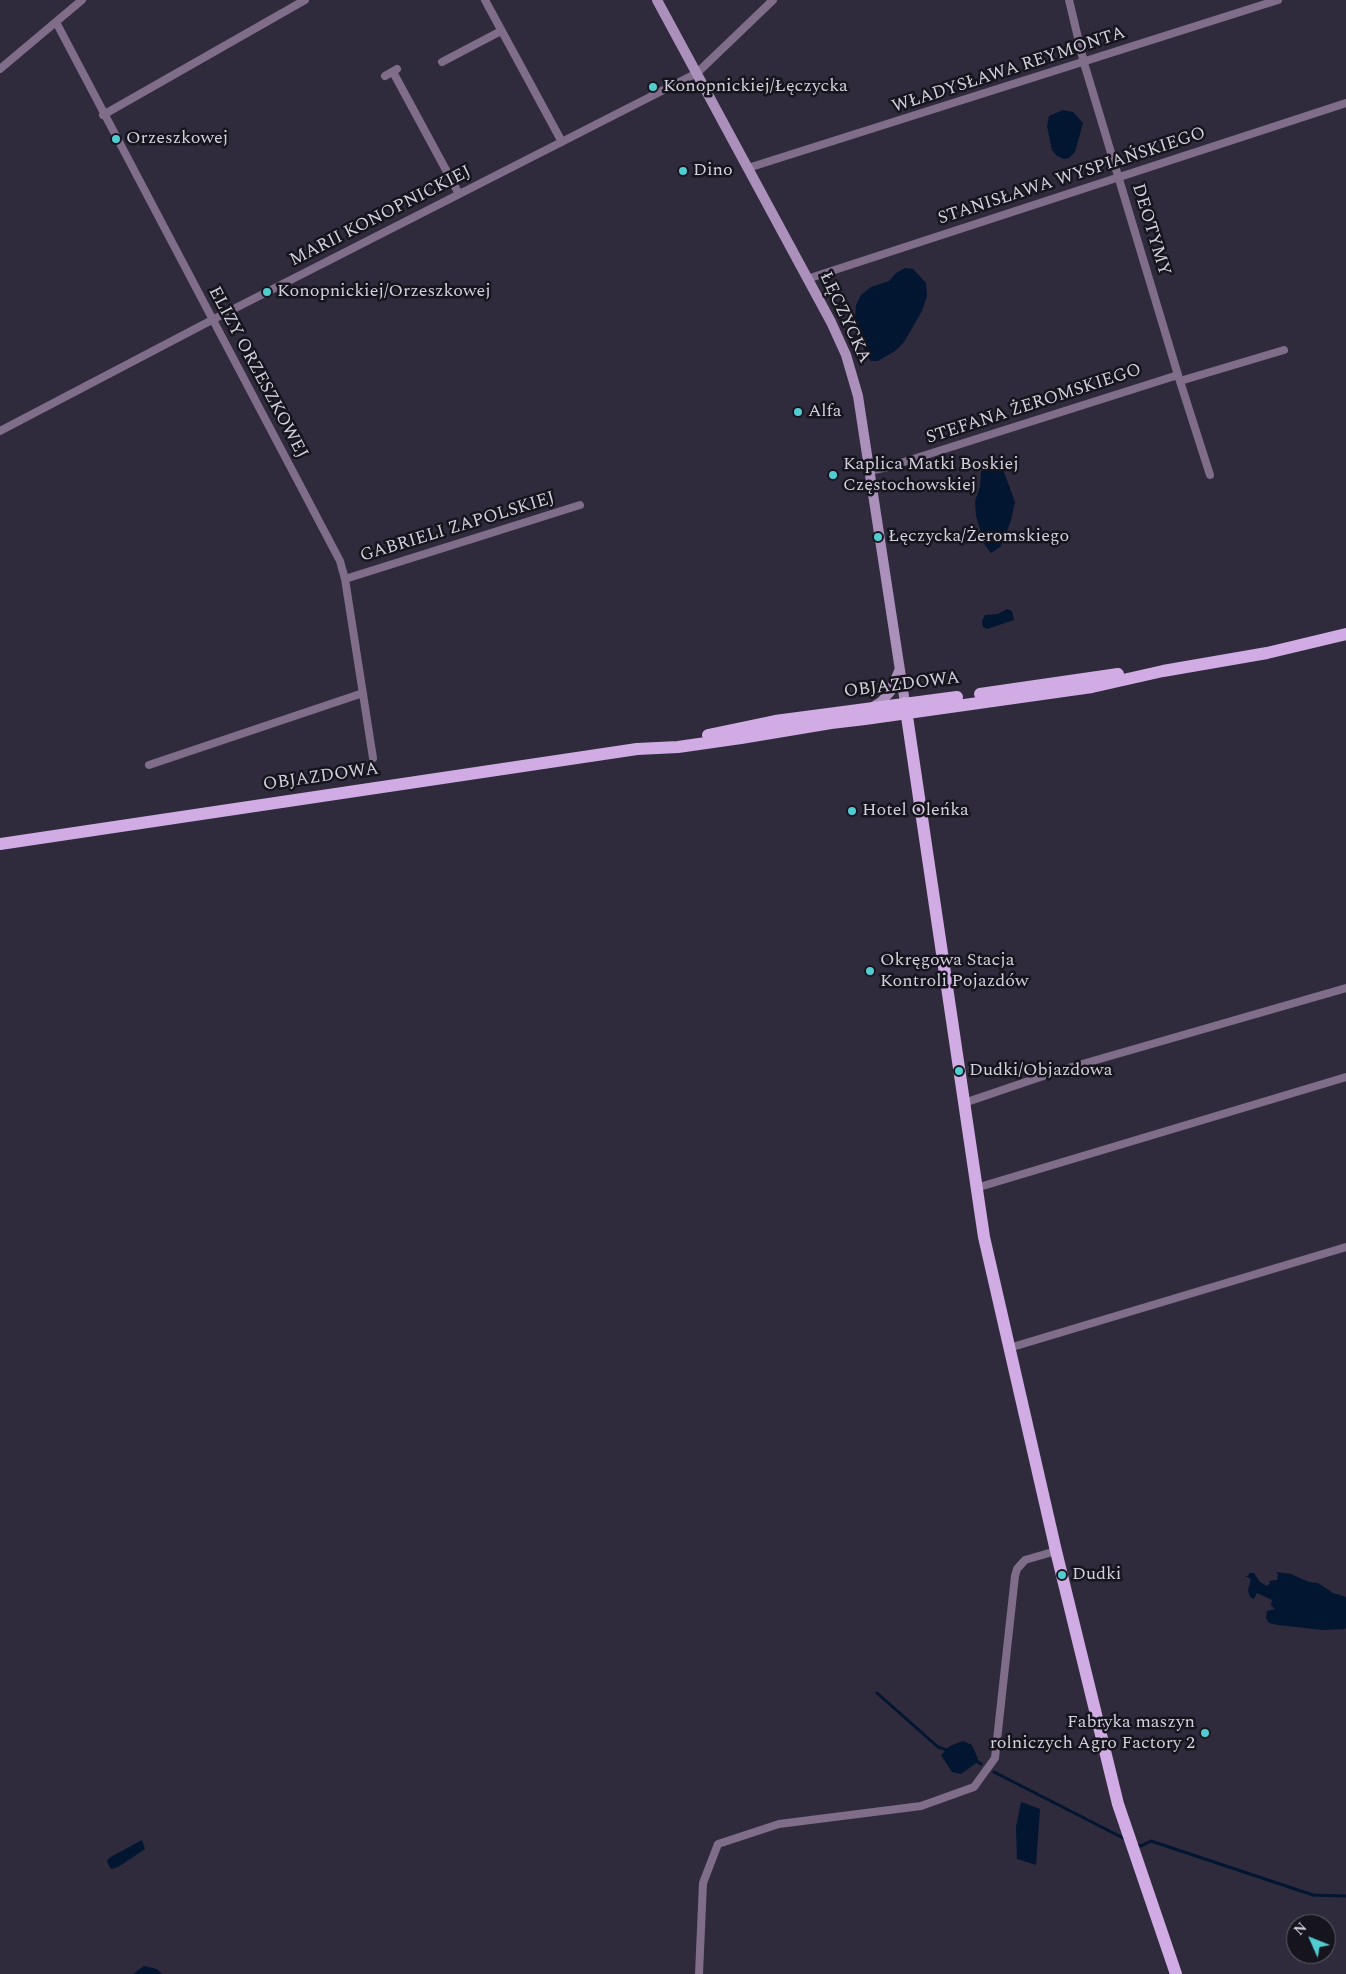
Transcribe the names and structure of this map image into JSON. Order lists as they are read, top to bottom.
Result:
{
  "streets": {
    "main road": ["OBJAZDOWA"],
    "street": [
      "WŁADYSŁAWA REYMONTA",
      "STANISŁAWA WYSPIAŃSKIEGO",
      "MARII KONOPNICKIEJ",
      "DEOTYMY",
      "ŁĘCZYCKA",
      "ELIZY ORZESZKOWEJ",
      "STEFANA ŻEROMSKIEGO",
      "GABRIELI ZAPOLSKIEJ"
    ]
  },
  "crossings": [
    ["WŁADYSŁAWA REYMONTA", "DEOTYMY"],
    ["WŁADYSŁAWA REYMONTA", "ŁĘCZYCKA"],
    ["STANISŁAWA WYSPIAŃSKIEGO", "DEOTYMY"],
    ["STANISŁAWA WYSPIAŃSKIEGO", "ŁĘCZYCKA"],
    ["MARII KONOPNICKIEJ", "ŁĘCZYCKA"],
    ["MARII KONOPNICKIEJ", "ELIZY ORZESZKOWEJ"],
    ["DEOTYMY", "STEFANA ŻEROMSKIEGO"],
    ["ŁĘCZYCKA", "STEFANA ŻEROMSKIEGO"],
    ["ŁĘCZYCKA", "OBJAZDOWA"],
    ["ELIZY ORZESZKOWEJ", "GABRIELI ZAPOLSKIEJ"]
  ],
  "places": [
    "Konopnickiej/Łęczycka",
    "Orzeszkowej",
    "Dino",
    "Konopnickiej/Orzeszkowej",
    "Alfa",
    "Kaplica Matki Boskiej Częstochowskiej",
    "Łęczycka/Żeromskiego",
    "Hotel Oleńka",
    "Okręgowa Stacja Kontroli Pojazdów",
    "Dudki/Objazdowa",
    "Dudki",
    "Fabryka maszyn rolniczych Agro Factory 2"
  ],
  "north": "top left"
}
